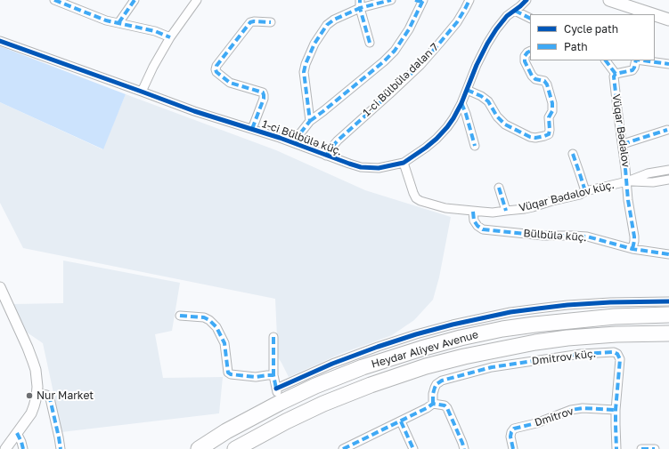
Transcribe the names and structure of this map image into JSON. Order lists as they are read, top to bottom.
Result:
{
  "streets": {
    "highway": ["Heydar Aliyev Avenue"],
    "street": [
      "1-ci Bülbülə dalan 7",
      "Vüqar Bədəlov",
      "1-ci Bülbülə küç.",
      "Vüqar Bədəlov küç.",
      "Bülbülə küç.",
      "Dmitrov küç.",
      "Dmitrov"
    ]
  },
  "crossings": [
    ["1-ci Bülbülə dalan 7", "1-ci Bülbülə küç."],
    ["Vüqar Bədəlov", "Vüqar Bədəlov küç."],
    ["Vüqar Bədəlov", "Bülbülə küç."],
    ["1-ci Bülbülə küç.", "Vüqar Bədəlov küç."],
    ["Vüqar Bədəlov küç.", "Bülbülə küç."],
    ["Dmitrov küç.", "Dmitrov"]
  ],
  "places": ["Nur Market"],
  "legend": ["Cycle path", "Path"]
}
